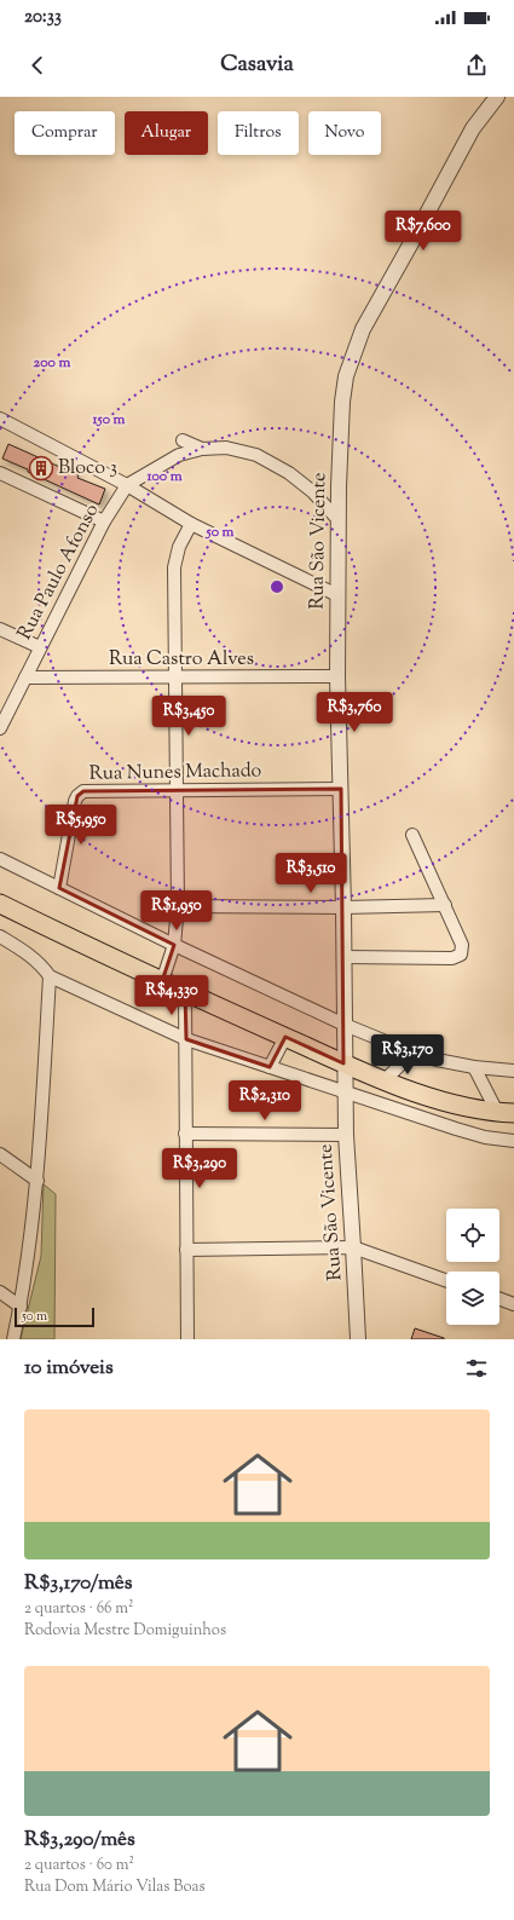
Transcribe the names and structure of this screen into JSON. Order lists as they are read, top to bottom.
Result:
{
  "streets": {
    "street": [
      "Rua São Vicente",
      "Rua Paulo Afonso",
      "Rua Castro Alves",
      "Rua Nunes Machado"
    ]
  },
  "crossings": [
    ["Rua São Vicente", "Rua Castro Alves"],
    ["Rua São Vicente", "Rua Nunes Machado"],
    ["Rua Paulo Afonso", "Rua Castro Alves"]
  ],
  "places": {
    "building": ["Bloco 3"]
  },
  "scale_bar": "50 m",
  "page": {
    "status": "20:33",
    "header": "Casavia",
    "chip": [
      "Comprar",
      "Alugar",
      "Filtros",
      "Novo"
    ],
    "price": [
      "R$7,600",
      "R$3,760",
      "R$3,450",
      "R$5,950",
      "R$3,510",
      "R$1,950",
      "R$4,330",
      "R$3,170",
      "R$2,310",
      "R$3,290"
    ],
    "scale": "50 m",
    "heading": "10 imóveis",
    "list": [
      {
        "name": "R$3,170/mês",
        "note": "2 quartos · 66 m² · Rodovia Mestre Domiguinhos"
      },
      {
        "name": "R$3,290/mês",
        "note": "2 quartos · 60 m² · Rua Dom Mário Vilas Boas"
      }
    ]
  },
  "rings": [
    "200 m",
    "150 m",
    "100 m",
    "50 m"
  ]
}
